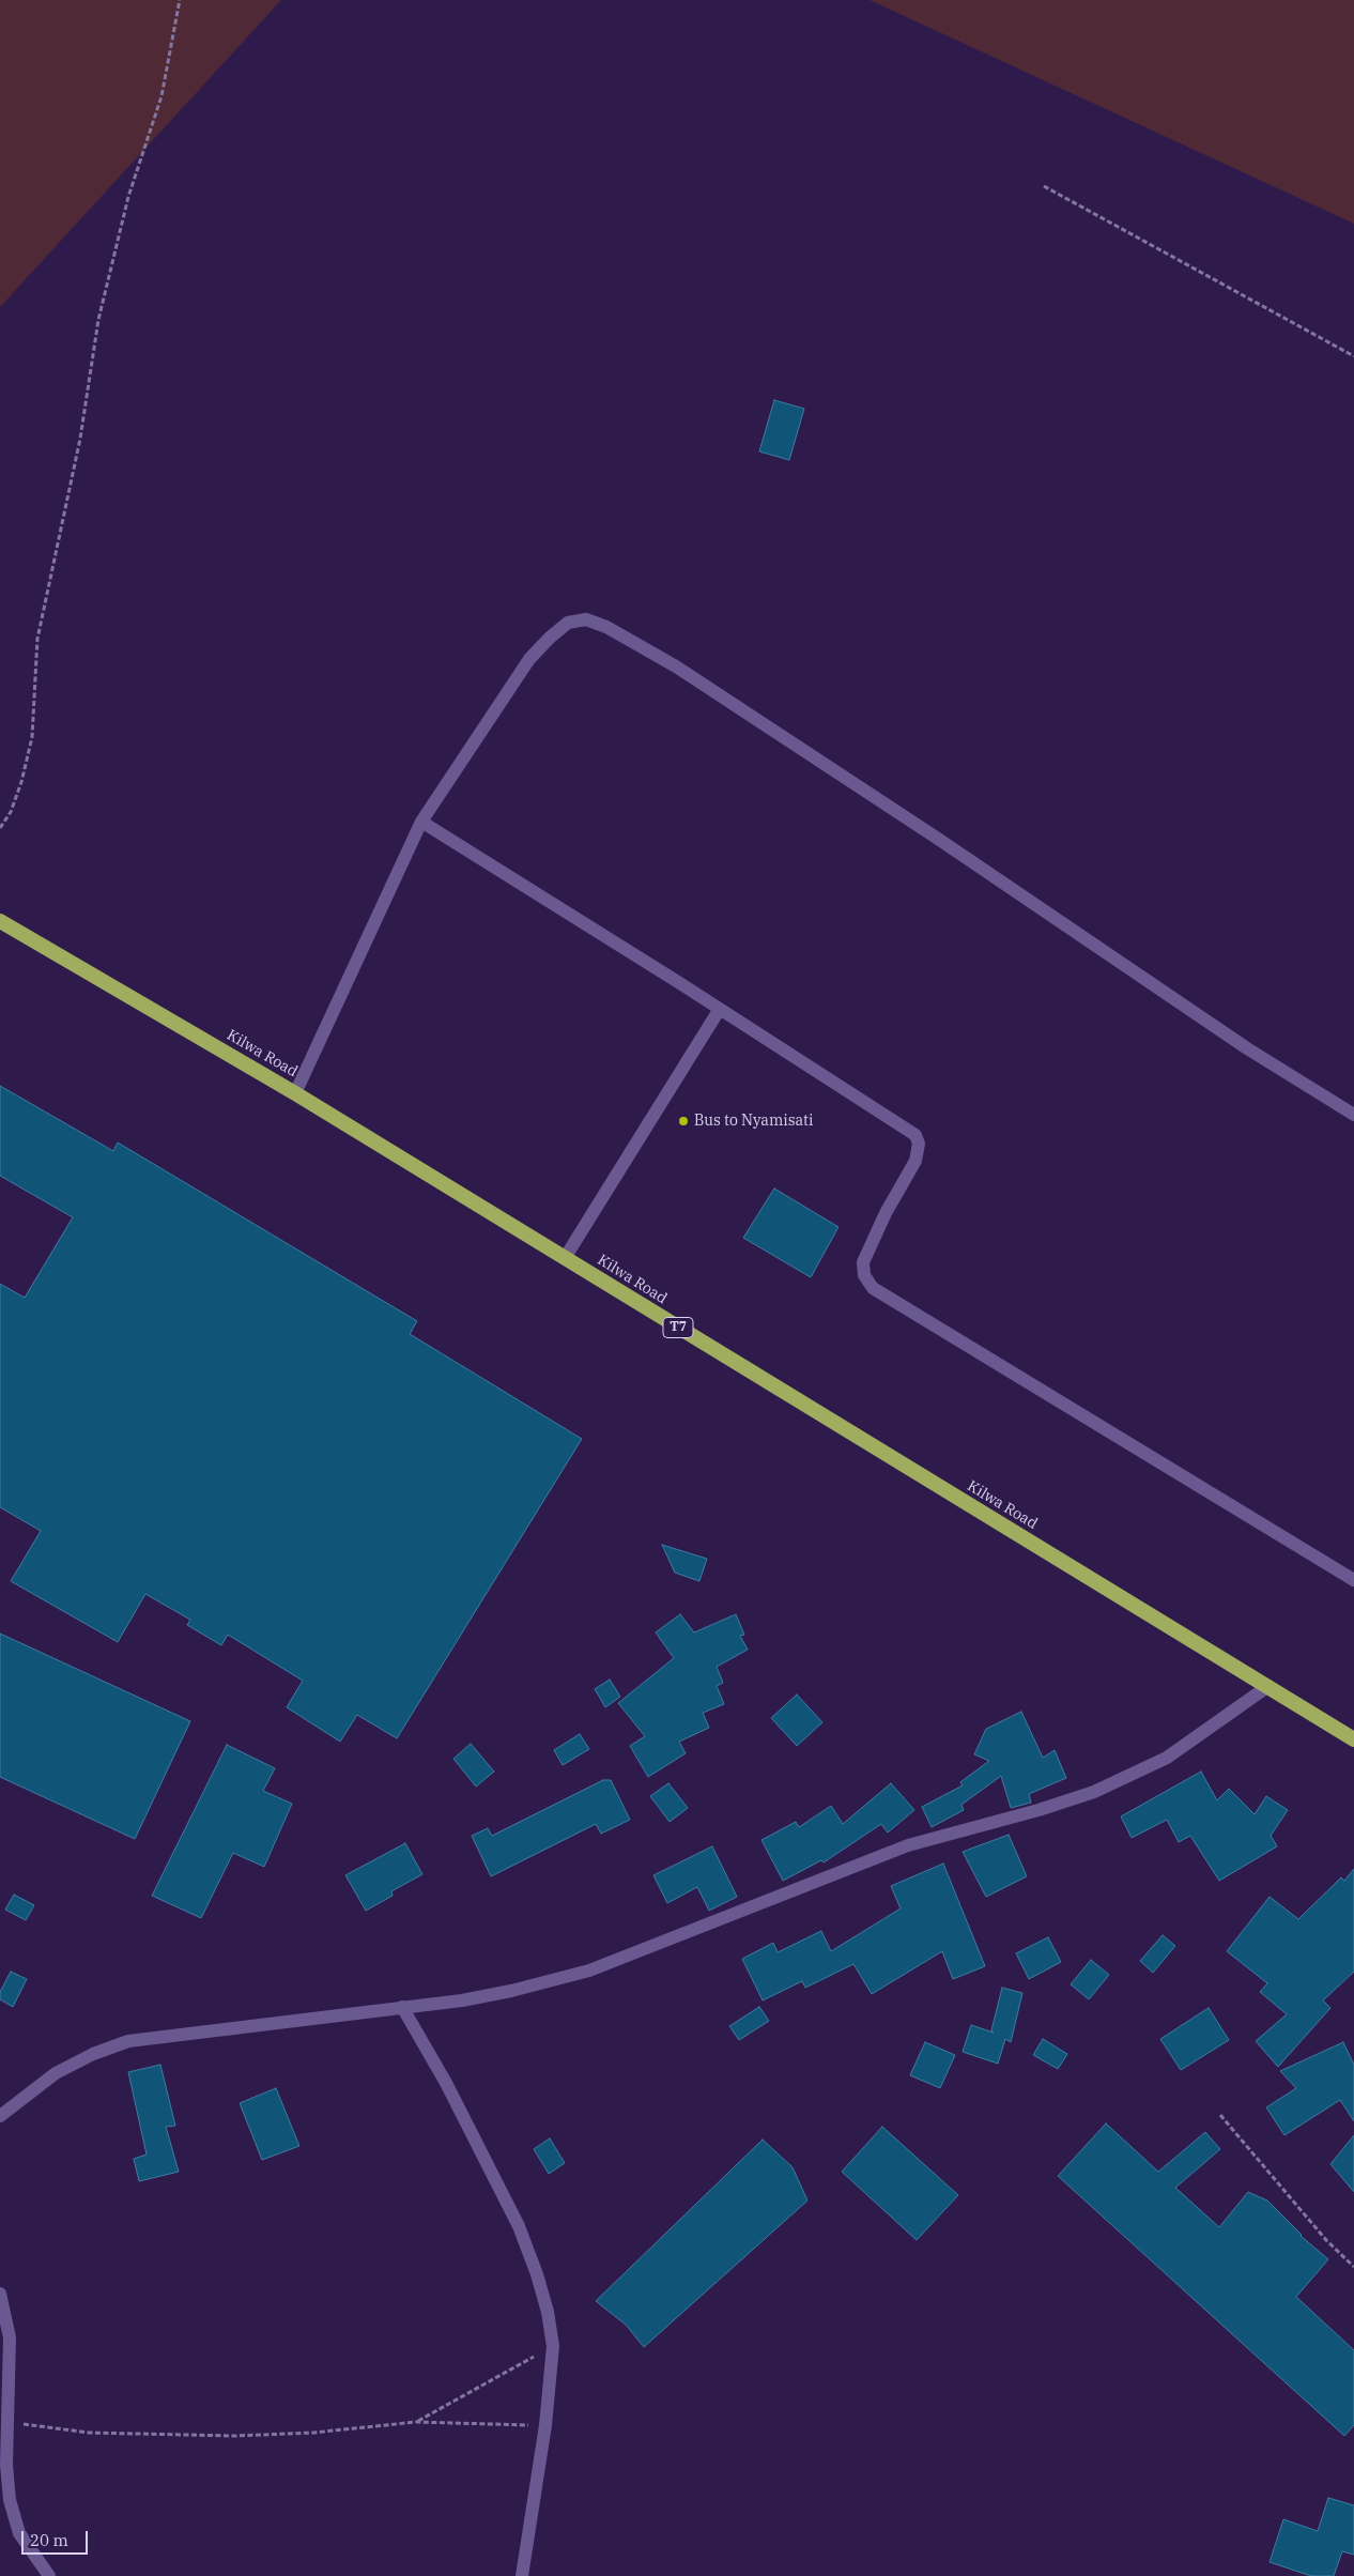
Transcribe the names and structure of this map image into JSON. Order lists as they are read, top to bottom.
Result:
{
  "streets": {
    "highway": ["Kilwa Road", "T7"]
  },
  "places": ["Bus to Nyamisati"],
  "scale_bar": "20 m"
}
